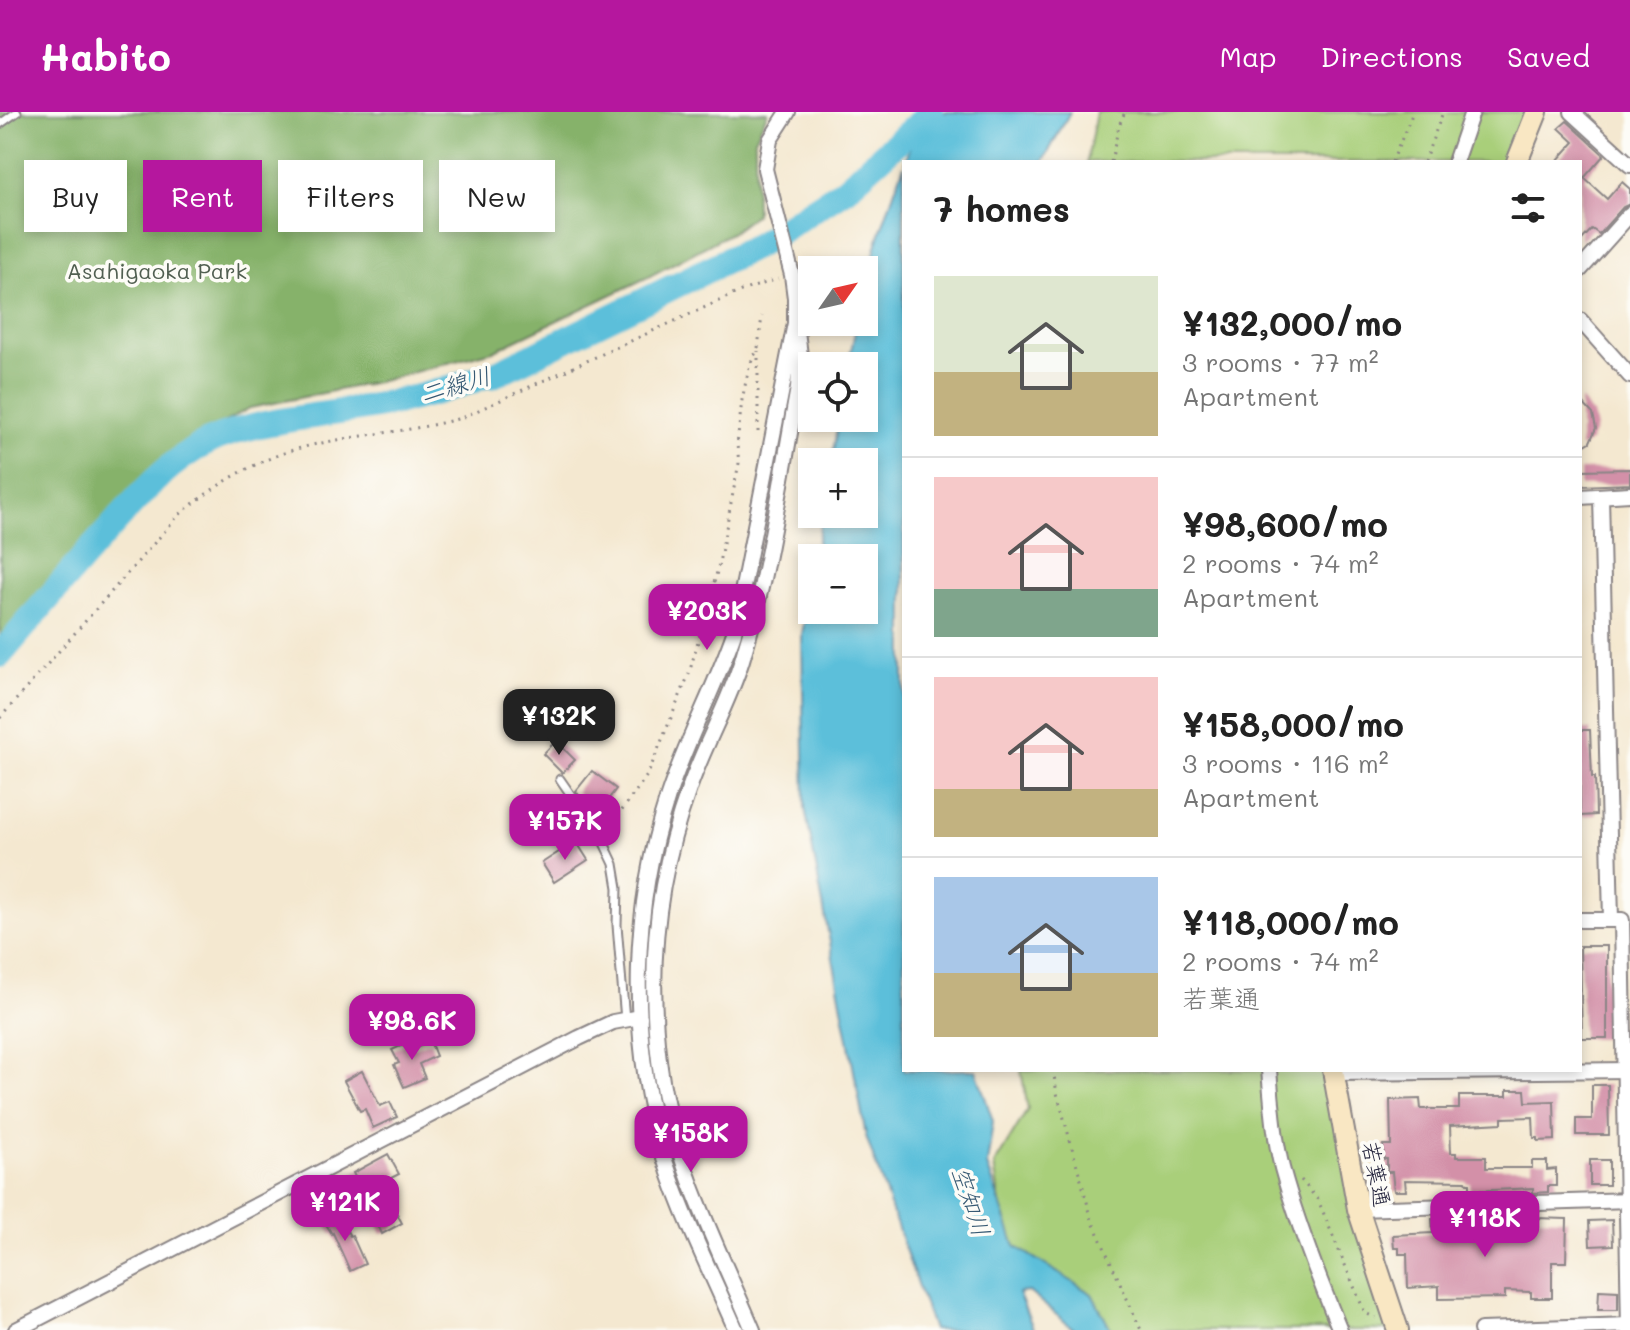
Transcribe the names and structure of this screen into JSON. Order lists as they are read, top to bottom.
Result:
{
  "streets": {
    "street": ["若葉通"]
  },
  "water": ["二線川", "空知川"],
  "parks": ["Asahigaoka Park"],
  "north": "top right",
  "page": {
    "header": "Habito",
    "nav": ["Map", "Directions", "Saved"],
    "chip": [
      "Buy",
      "Rent",
      "Filters",
      "New"
    ],
    "heading": "7 homes",
    "map_buttons": ["+", "−"],
    "list": [
      {
        "name": "¥132,000/mo",
        "note": "3 rooms · 77 m² · Apartment"
      },
      {
        "name": "¥98,600/mo",
        "note": "2 rooms · 74 m² · Apartment"
      },
      {
        "name": "¥158,000/mo",
        "note": "3 rooms · 116 m² · Apartment"
      },
      {
        "name": "¥118,000/mo",
        "note": "2 rooms · 74 m² · 若葉通"
      }
    ],
    "price": [
      "¥203K",
      "¥132K",
      "¥157K",
      "¥98.6K",
      "¥158K",
      "¥121K",
      "¥118K"
    ]
  }
}
